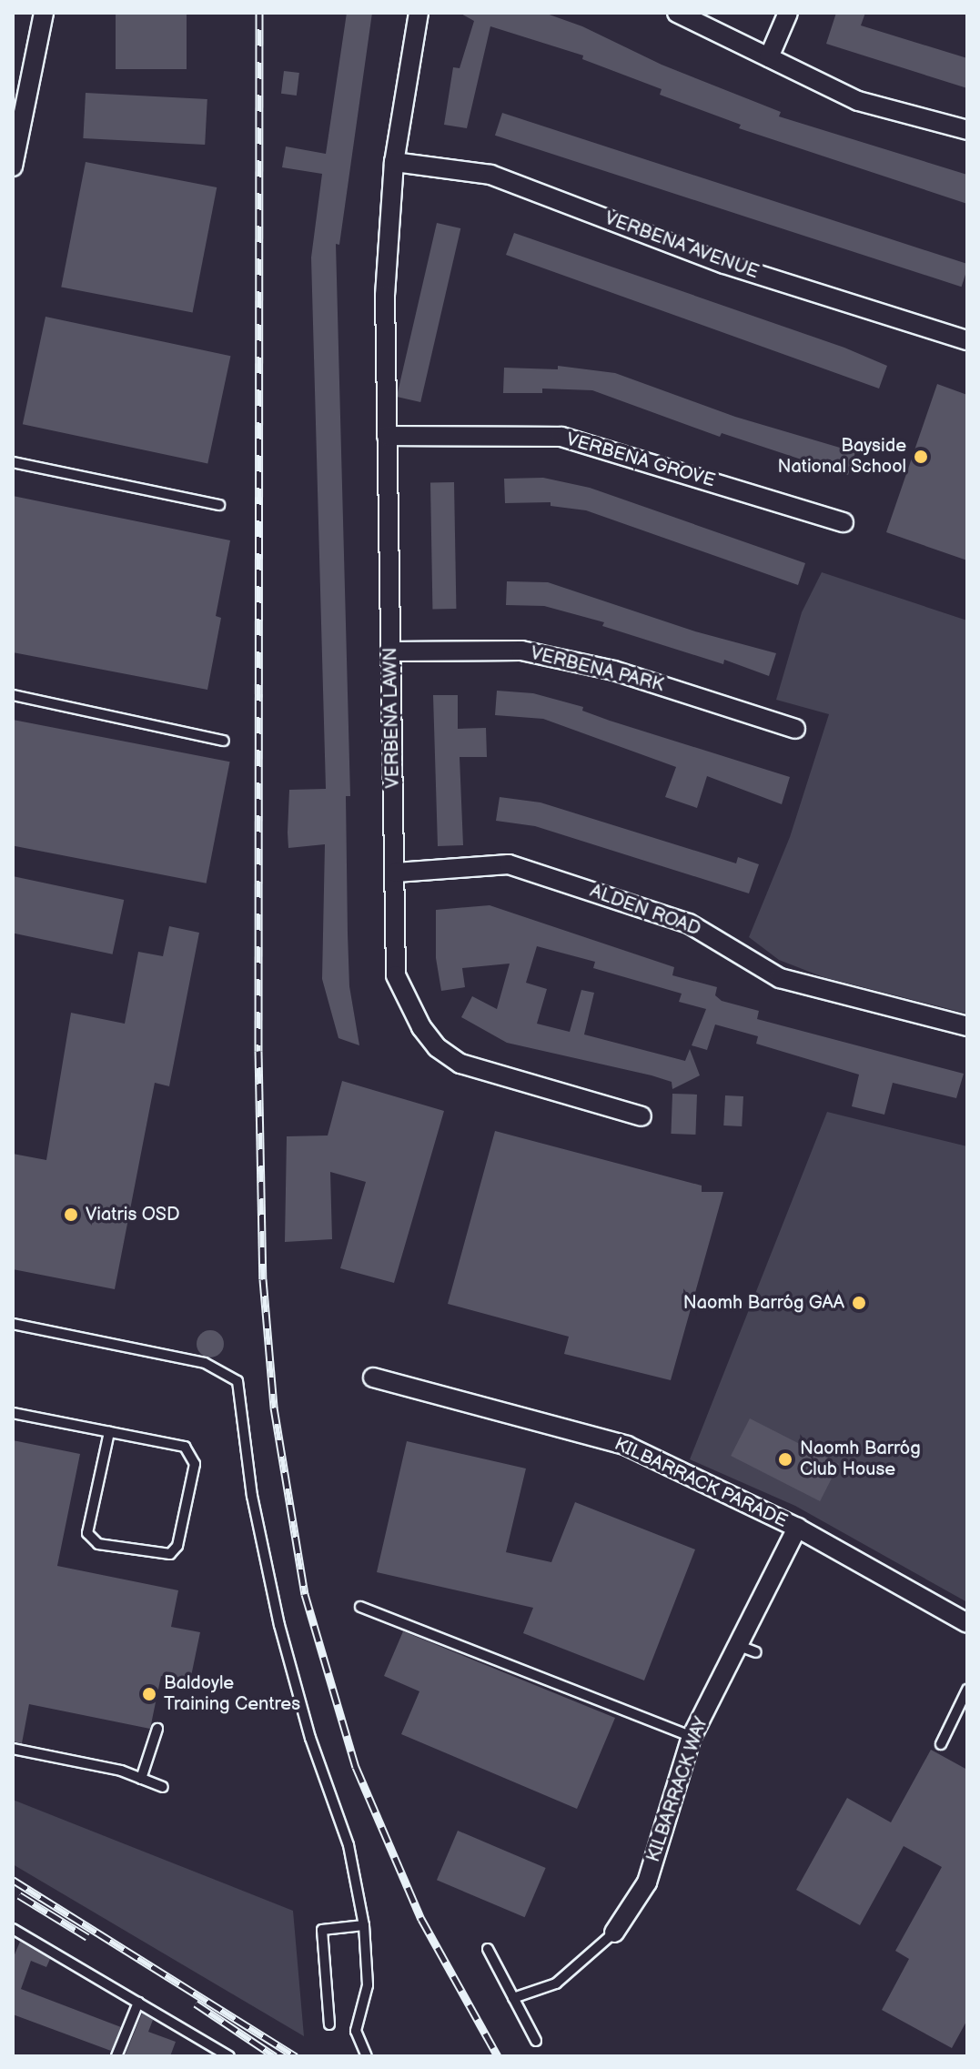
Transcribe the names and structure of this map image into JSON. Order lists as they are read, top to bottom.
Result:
{
  "streets": {
    "street": [
      "VERBENA AVENUE",
      "VERBENA GROVE",
      "VERBENA PARK",
      "VERBENA LAWN",
      "ALDEN ROAD",
      "KILBARRACK PARADE",
      "KILBARRACK WAY"
    ]
  },
  "crossings": [
    ["VERBENA AVENUE", "VERBENA LAWN"],
    ["VERBENA GROVE", "VERBENA LAWN"],
    ["VERBENA PARK", "VERBENA LAWN"],
    ["VERBENA LAWN", "ALDEN ROAD"],
    ["KILBARRACK PARADE", "KILBARRACK WAY"]
  ],
  "places": [
    "Bayside National School",
    "Viatris OSD",
    "Naomh Barróg GAA",
    "Naomh Barróg Club House",
    "Baldoyle Training Centres"
  ]
}
